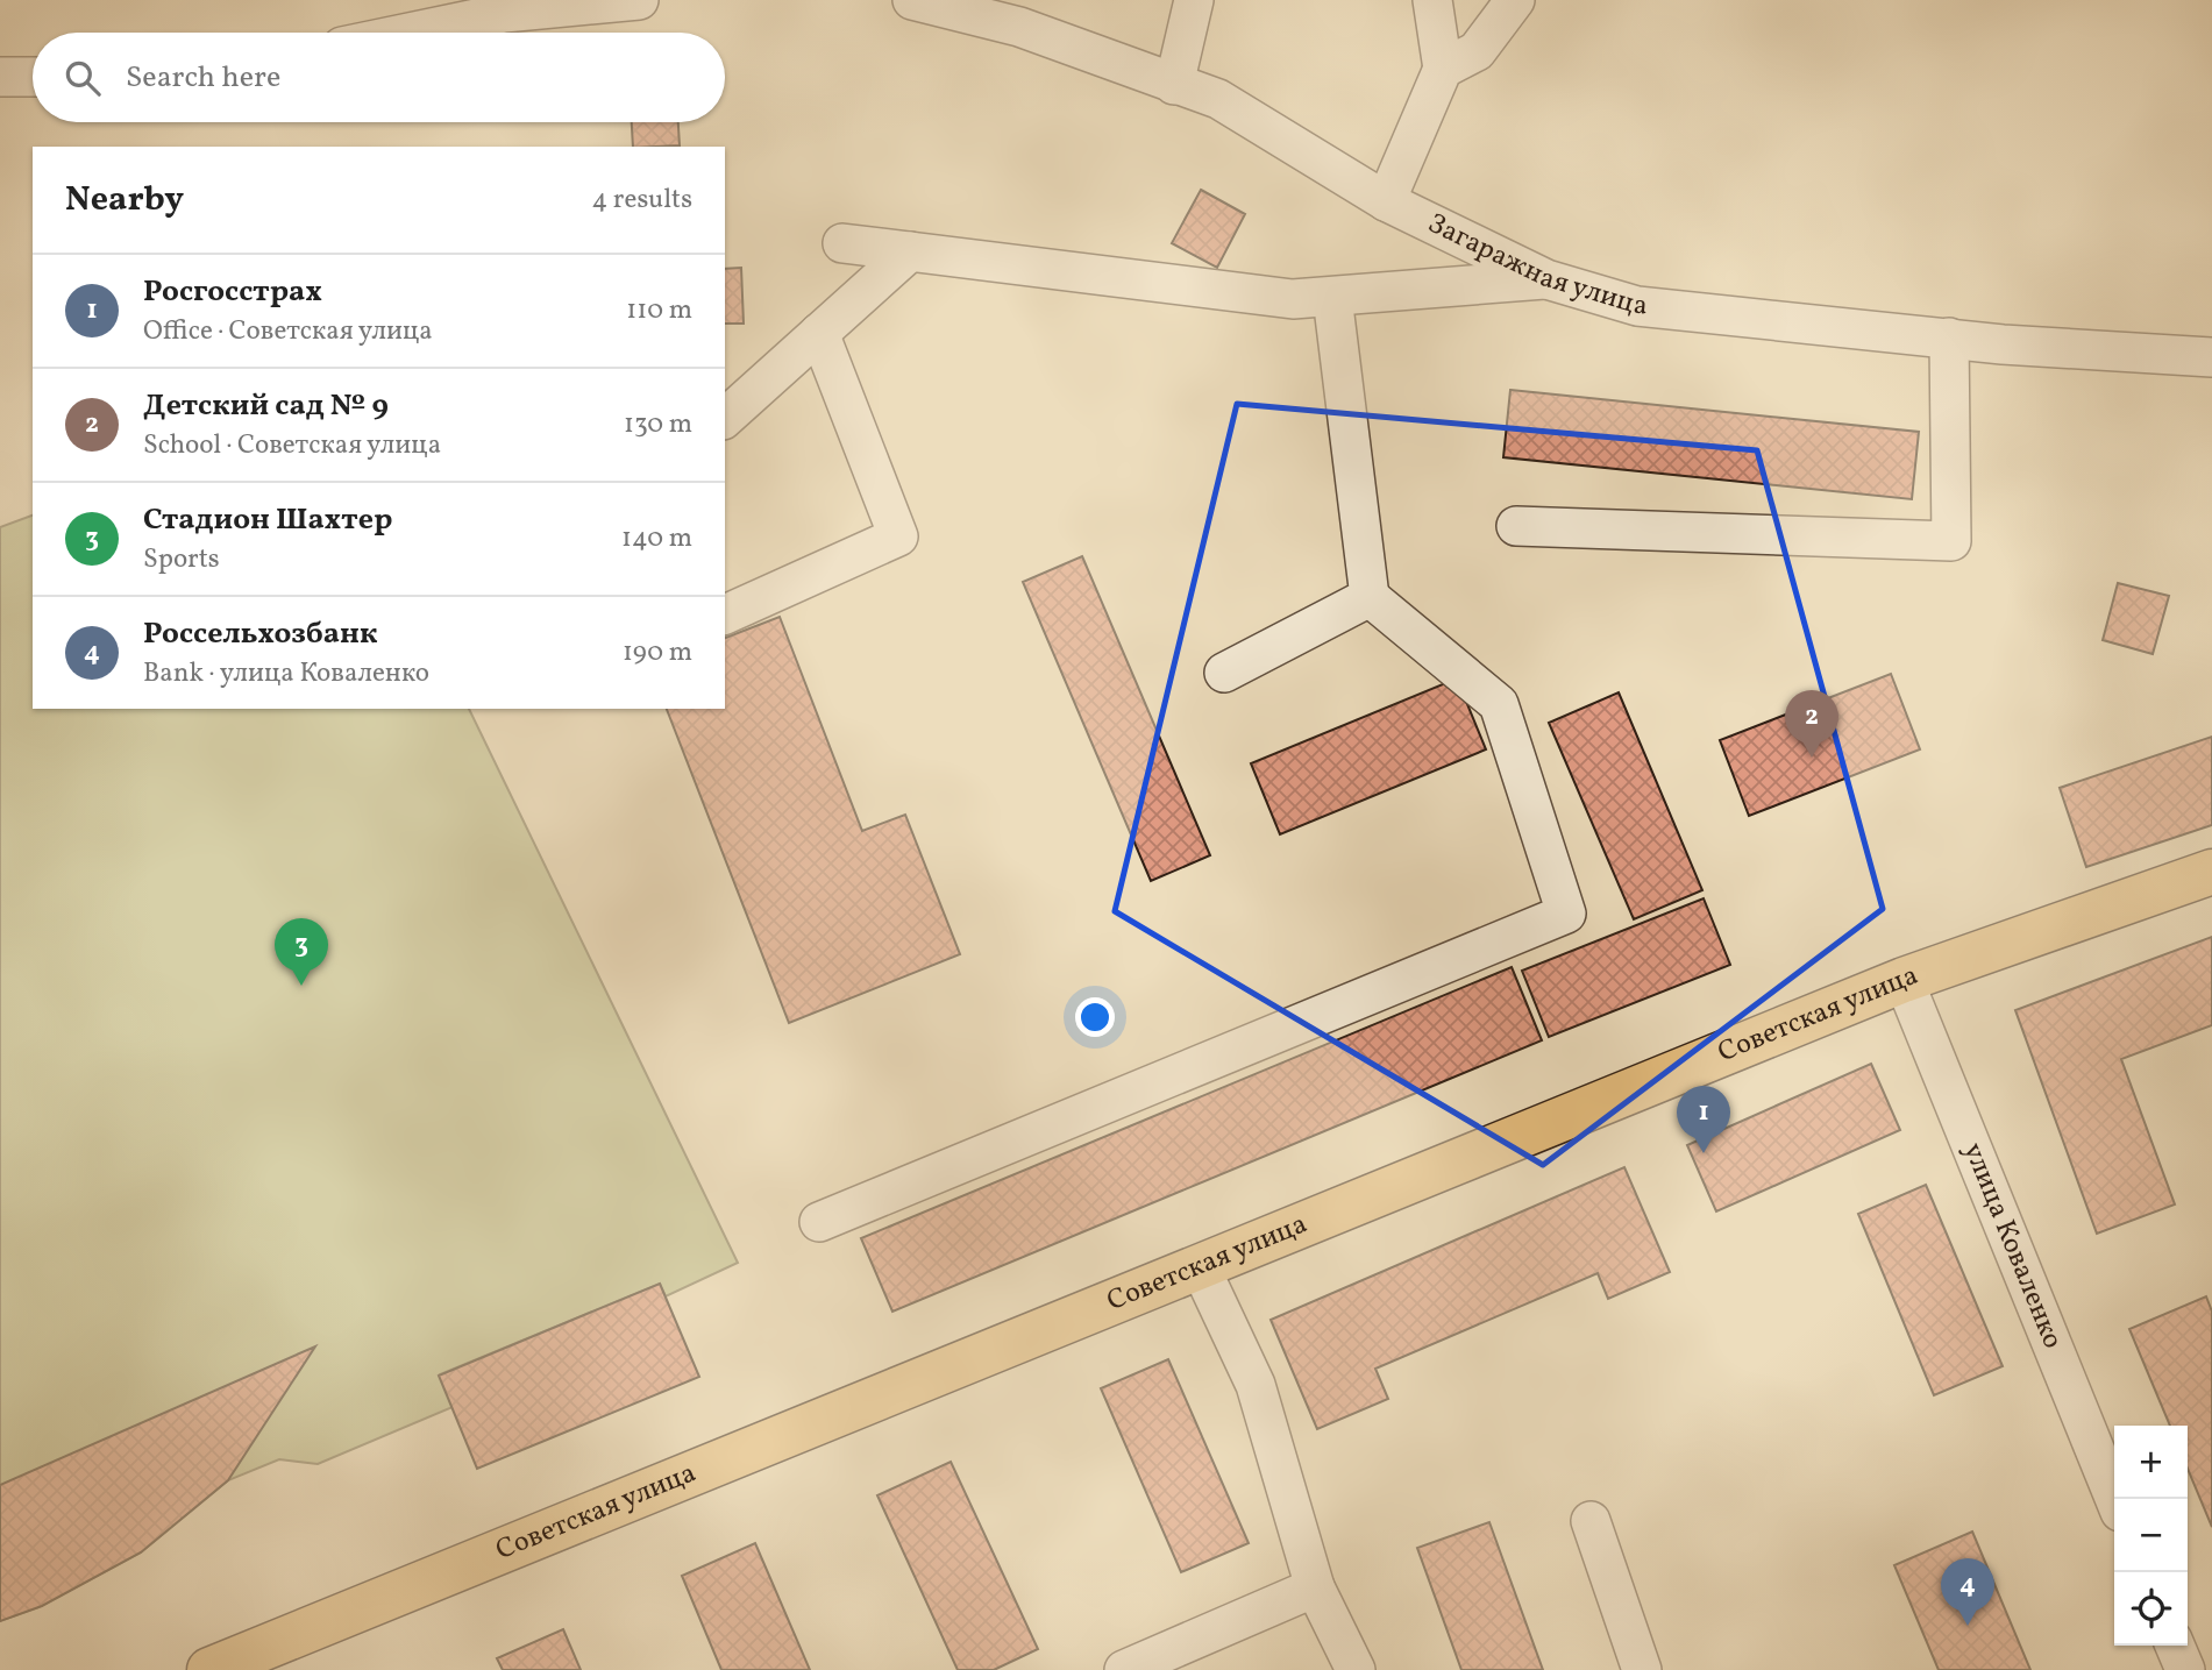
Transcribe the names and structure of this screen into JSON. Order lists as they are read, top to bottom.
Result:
{
  "streets": {
    "main road": ["Советская улица"],
    "street": ["Загаражная улица", "улица Коваленко"]
  },
  "crossings": [
    ["Советская улица", "улица Коваленко"]
  ],
  "page": {
    "search": "Search here",
    "heading": ["Nearby", "4 results"],
    "list": [
      {
        "mark": "1",
        "name": "Росгосстрах",
        "note": "Office · Советская улица",
        "value": "110 m"
      },
      {
        "mark": "2",
        "name": "Детский сад № 9",
        "note": "School · Советская улица",
        "value": "130 m"
      },
      {
        "mark": "3",
        "name": "Стадион Шахтер",
        "note": "Sports",
        "value": "140 m"
      },
      {
        "mark": "4",
        "name": "Россельхозбанк",
        "note": "Bank · улица Коваленко",
        "value": "190 m"
      }
    ],
    "pins": [
      "2",
      "3",
      "1",
      "4"
    ],
    "map_buttons": ["+", "−"]
  }
}
